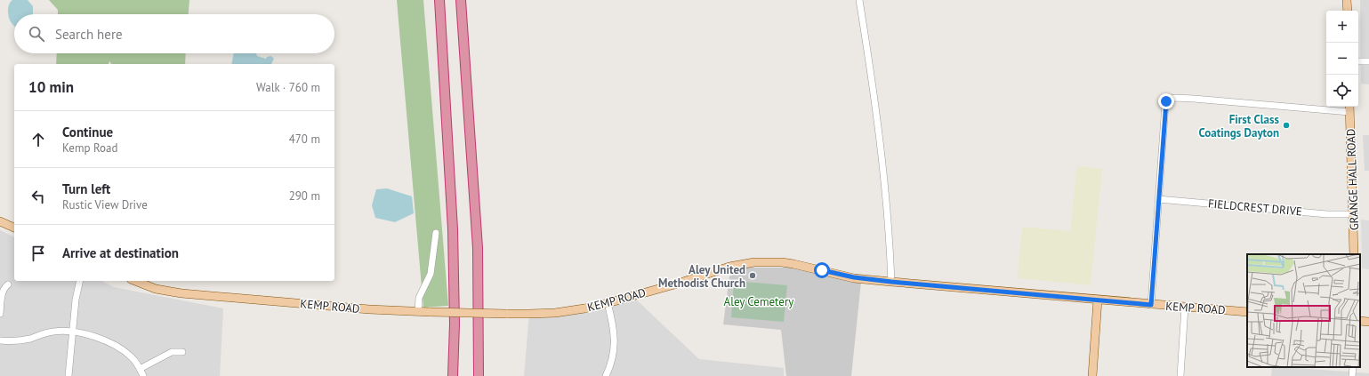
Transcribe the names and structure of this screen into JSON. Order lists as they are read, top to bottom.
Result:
{
  "streets": {
    "main road": ["GRANGE HALL ROAD", "KEMP ROAD"],
    "street": ["FIELDCREST DRIVE"]
  },
  "crossings": [
    ["GRANGE HALL ROAD", "FIELDCREST DRIVE"]
  ],
  "parks": ["Aley Cemetery"],
  "places": ["First Class Coatings Dayton", "Aley United Methodist Church"],
  "page": {
    "map_buttons": ["+", "−"],
    "search": "Search here",
    "heading": ["10 min", "Walk · 760 m"],
    "list": [
      ["Continue", "Kemp Road", "470 m"],
      ["Turn left", "Rustic View Drive", "290 m"],
      "Arrive at destination"
    ]
  }
}
